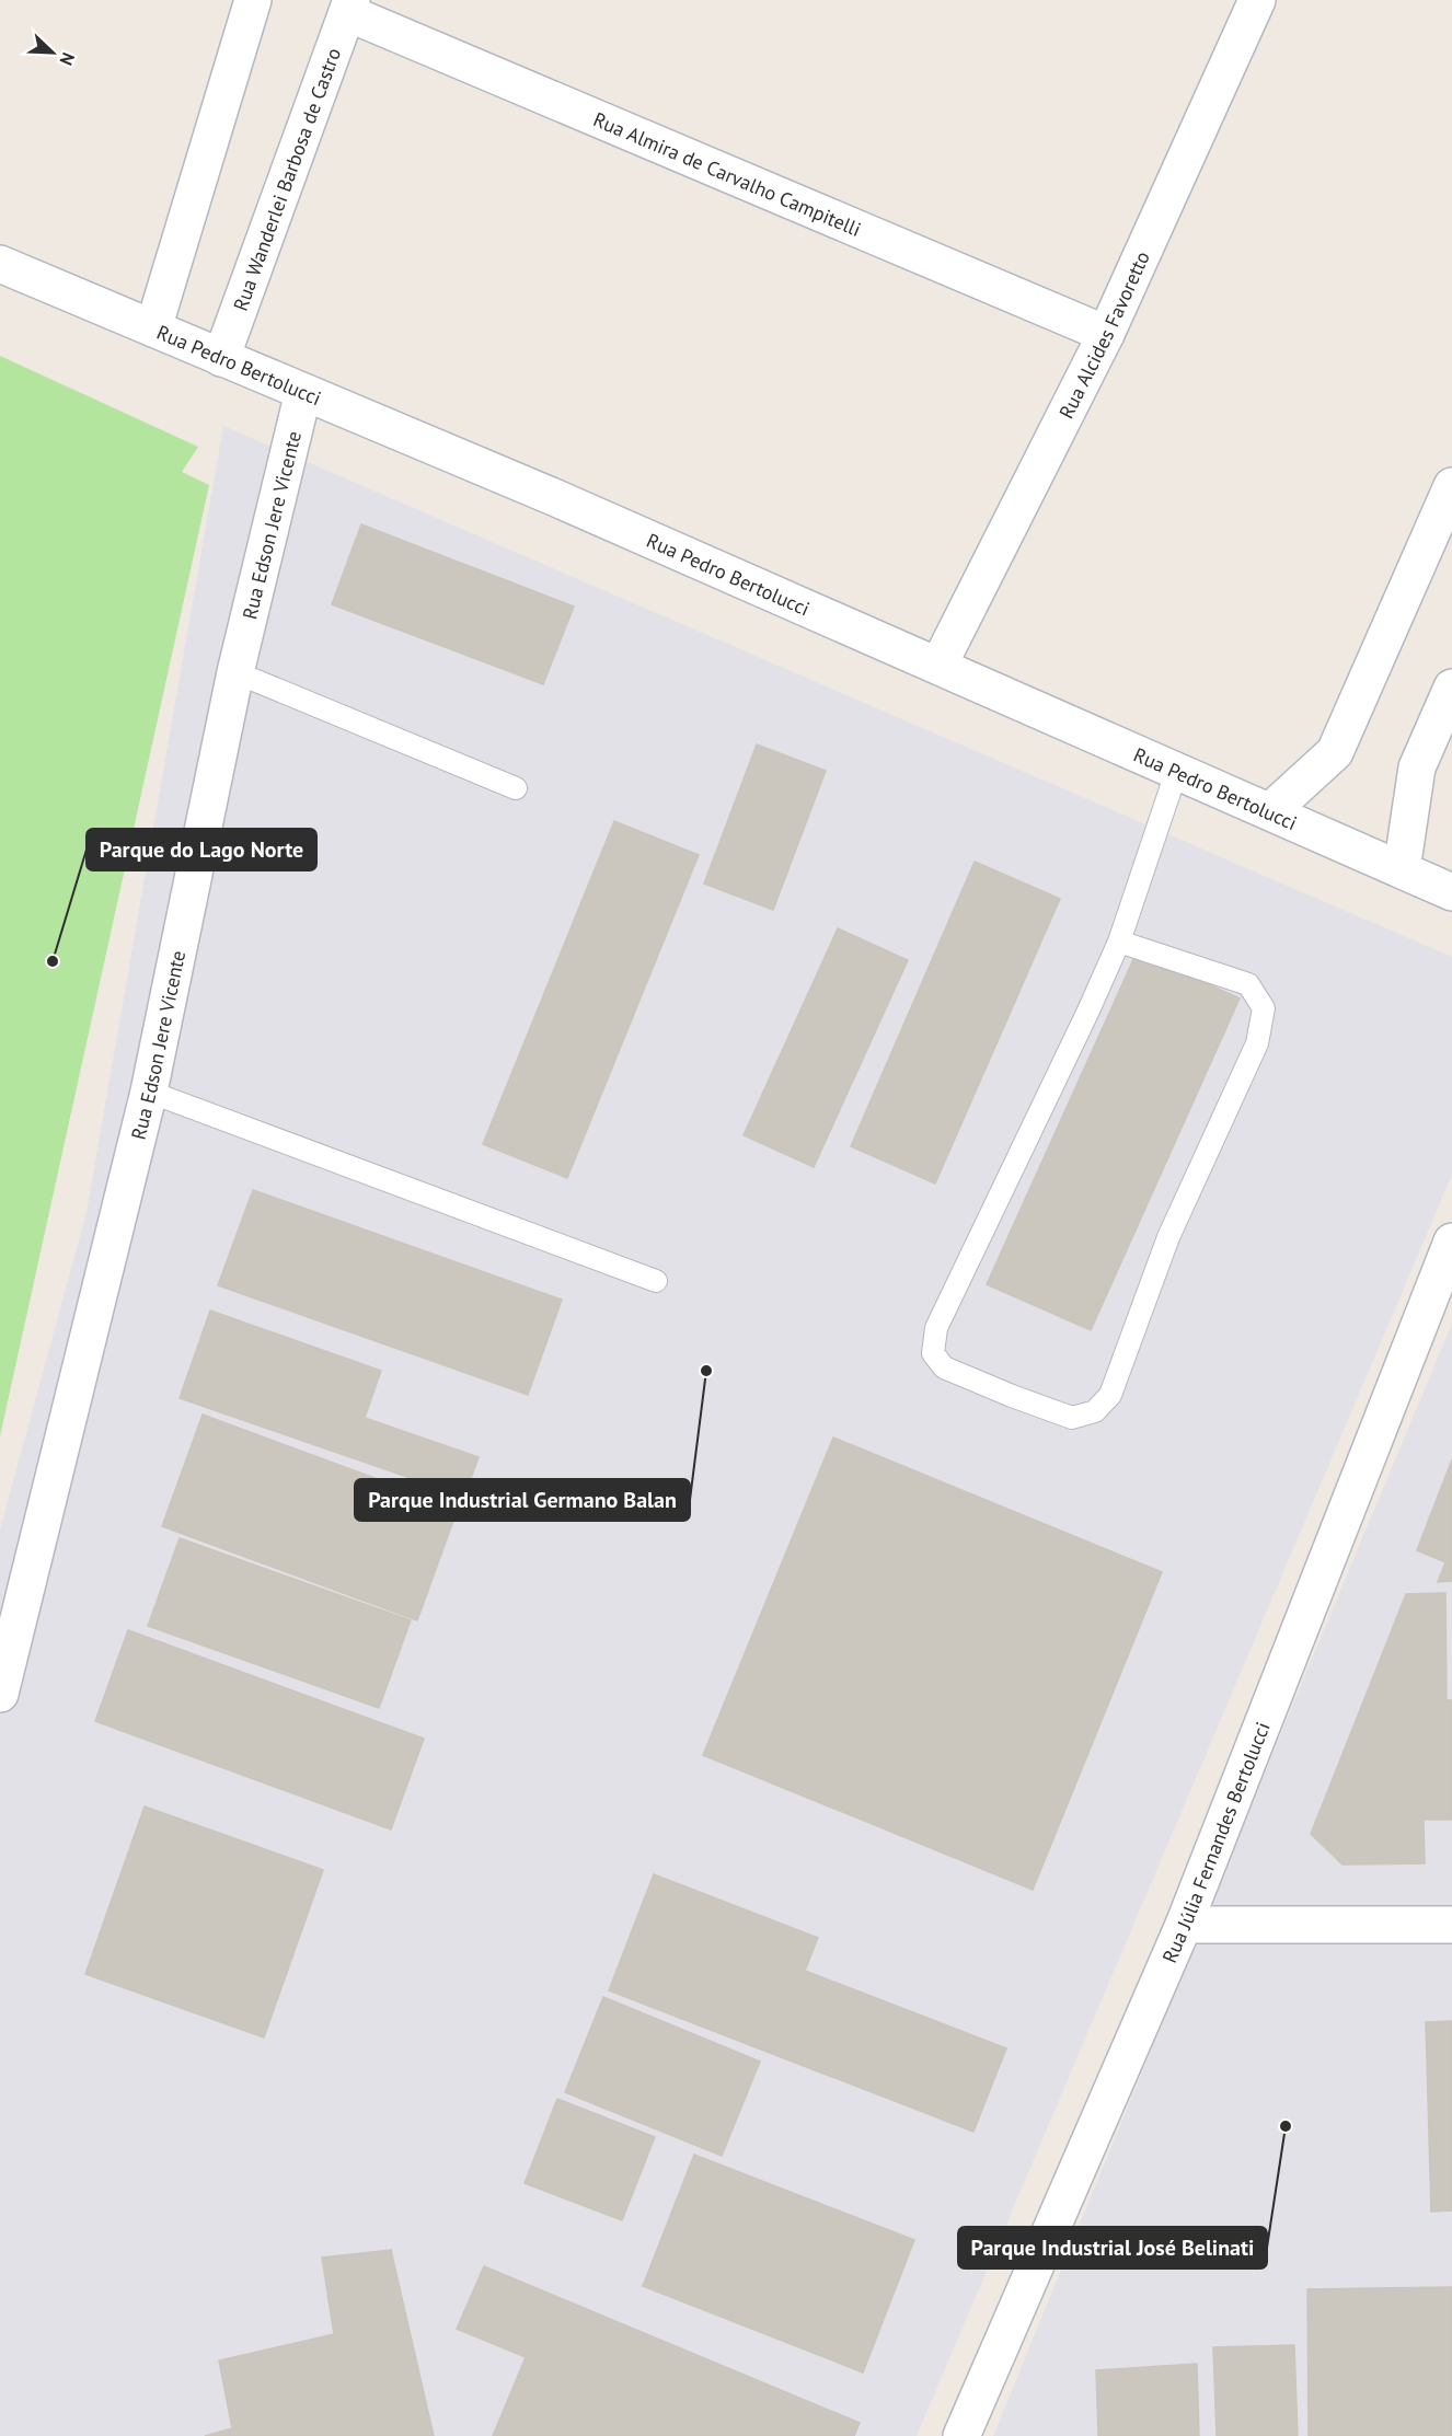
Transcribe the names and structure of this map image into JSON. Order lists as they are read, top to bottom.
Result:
{
  "streets": {
    "street": [
      "Rua Almira de Carvalho Campitelli",
      "Rua Wanderlei Barbosa de Castro",
      "Rua Alcides Favoretto",
      "Rua Pedro Bertolucci",
      "Rua Edson Jere Vicente",
      "Rua Júlia Fernandes Bertolucci"
    ]
  },
  "crossings": [
    ["Rua Almira de Carvalho Campitelli", "Rua Wanderlei Barbosa de Castro"],
    ["Rua Almira de Carvalho Campitelli", "Rua Alcides Favoretto"],
    ["Rua Wanderlei Barbosa de Castro", "Rua Pedro Bertolucci"],
    ["Rua Alcides Favoretto", "Rua Pedro Bertolucci"],
    ["Rua Pedro Bertolucci", "Rua Edson Jere Vicente"]
  ],
  "places": ["Parque do Lago Norte", "Parque Industrial Germano Balan", "Parque Industrial José Belinati"],
  "north": "bottom right"
}
